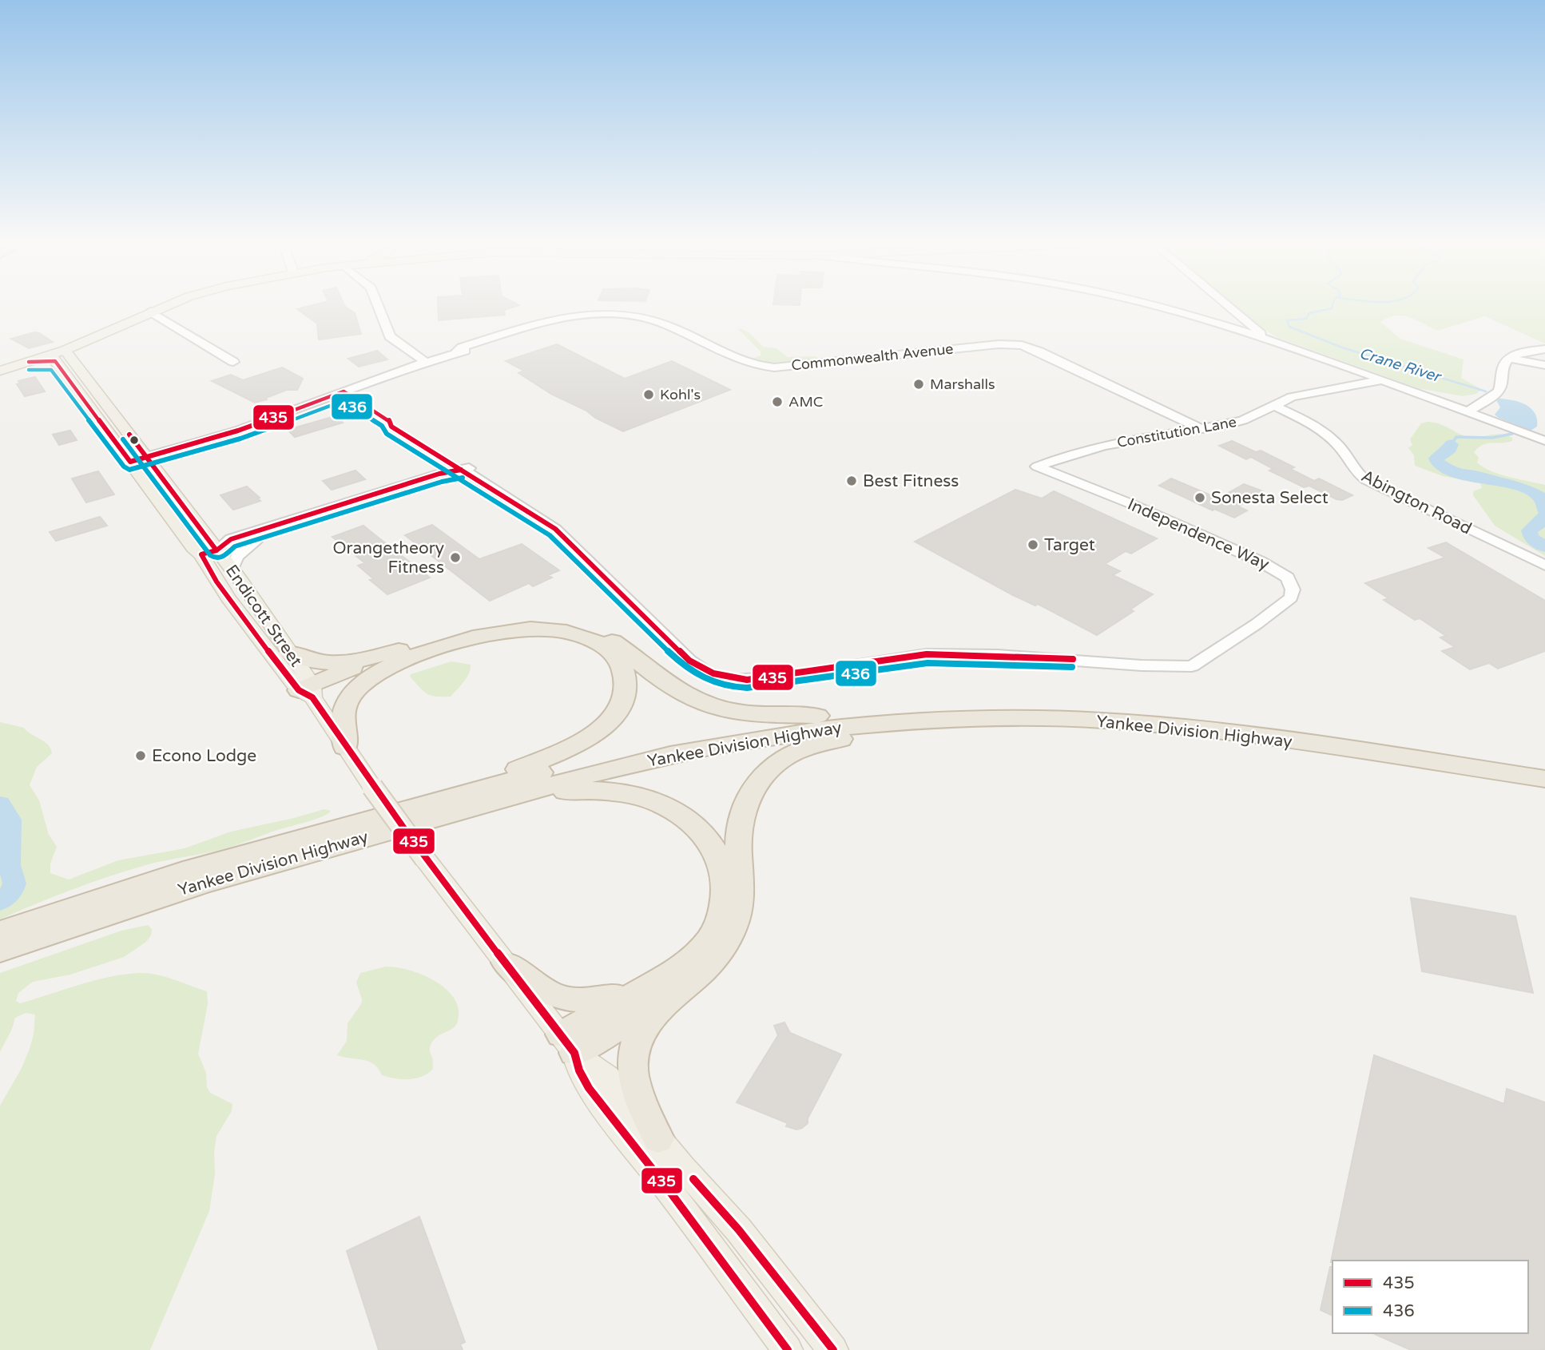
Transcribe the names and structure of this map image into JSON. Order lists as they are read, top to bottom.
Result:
{
  "streets": {
    "highway": ["Yankee Division Highway"],
    "main road": ["Endicott Street"],
    "street": [
      "Commonwealth Avenue",
      "Constitution Lane",
      "Abington Road",
      "Independence Way"
    ]
  },
  "crossings": [
    ["Commonwealth Avenue", "Constitution Lane"],
    ["Commonwealth Avenue", "Endicott Street"],
    ["Constitution Lane", "Abington Road"],
    ["Constitution Lane", "Independence Way"]
  ],
  "water": ["Crane River"],
  "places": [
    "Marshalls",
    "Kohl's",
    "AMC",
    "Best Fitness",
    "Sonesta Select",
    "Target",
    "Orangetheory Fitness",
    "Econo Lodge"
  ],
  "lines": ["transit line 435", "transit line 436"],
  "legend": ["435", "436"]
}
